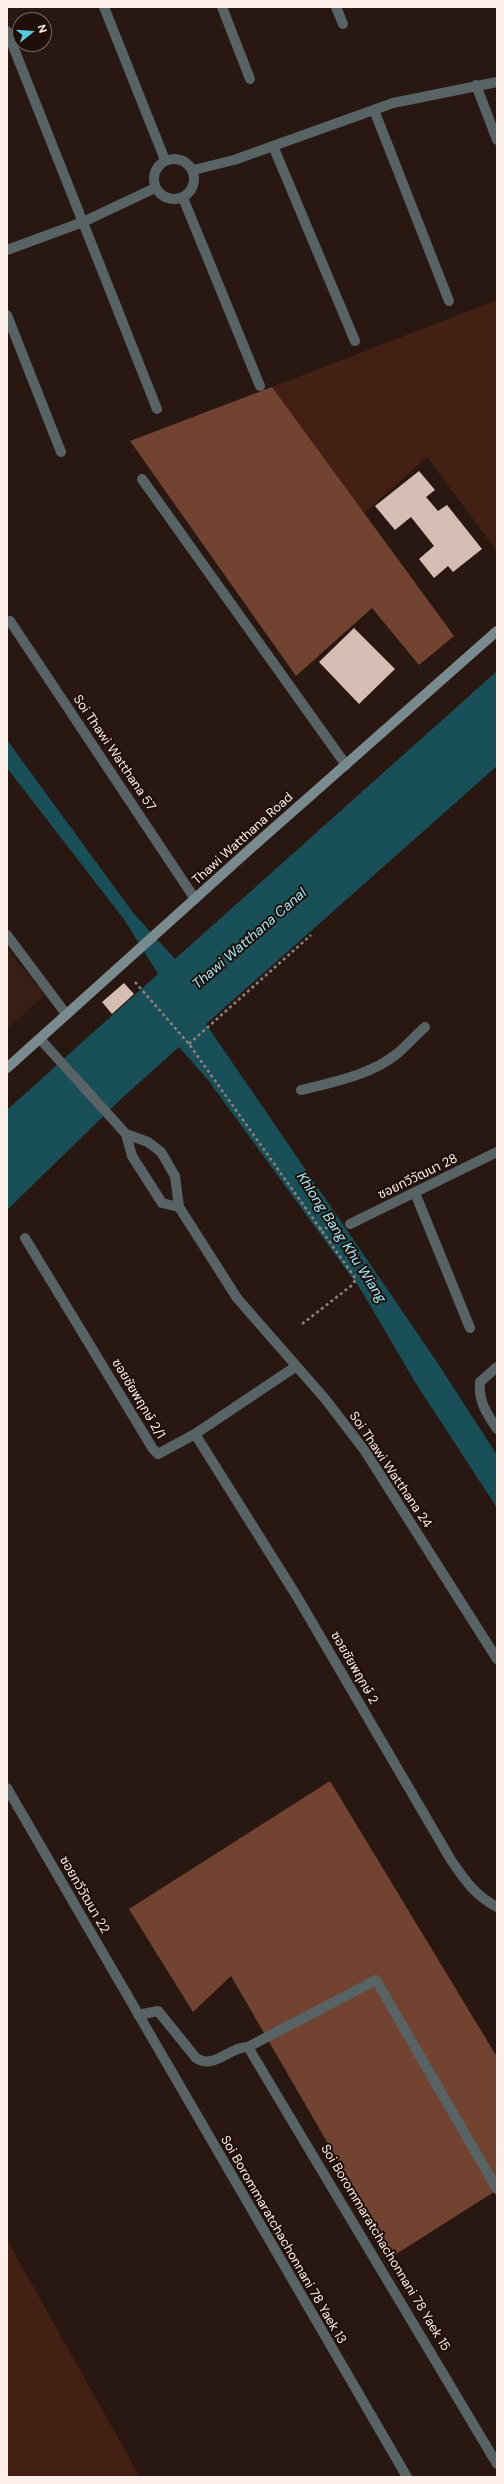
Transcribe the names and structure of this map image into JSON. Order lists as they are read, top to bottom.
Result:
{
  "streets": {
    "main road": ["Thawi Watthana Road"],
    "street": [
      "Soi Thawi Watthana 57",
      "ซอยทวีวัฒนา 28",
      "ซอยชัยพฤกษ์ 2/1",
      "Soi Thawi Watthana 24",
      "ซอยชัยพฤกษ์ 2",
      "ซอยทวีวัฒนา 22",
      "Soi Borommaratchachonnani 78 Yaek 13",
      "Soi Borommaratchachonnani 78 Yaek 15"
    ]
  },
  "crossings": [
    ["Soi Thawi Watthana 57", "Thawi Watthana Road"],
    ["ซอยชัยพฤกษ์ 2/1", "Soi Thawi Watthana 24"],
    ["ซอยชัยพฤกษ์ 2/1", "ซอยชัยพฤกษ์ 2"],
    ["ซอยทวีวัฒนา 22", "Soi Borommaratchachonnani 78 Yaek 13"]
  ],
  "water": ["Thawi Watthana Canal", "Khlong Bang Khu Wiang"],
  "north": "right"
}
